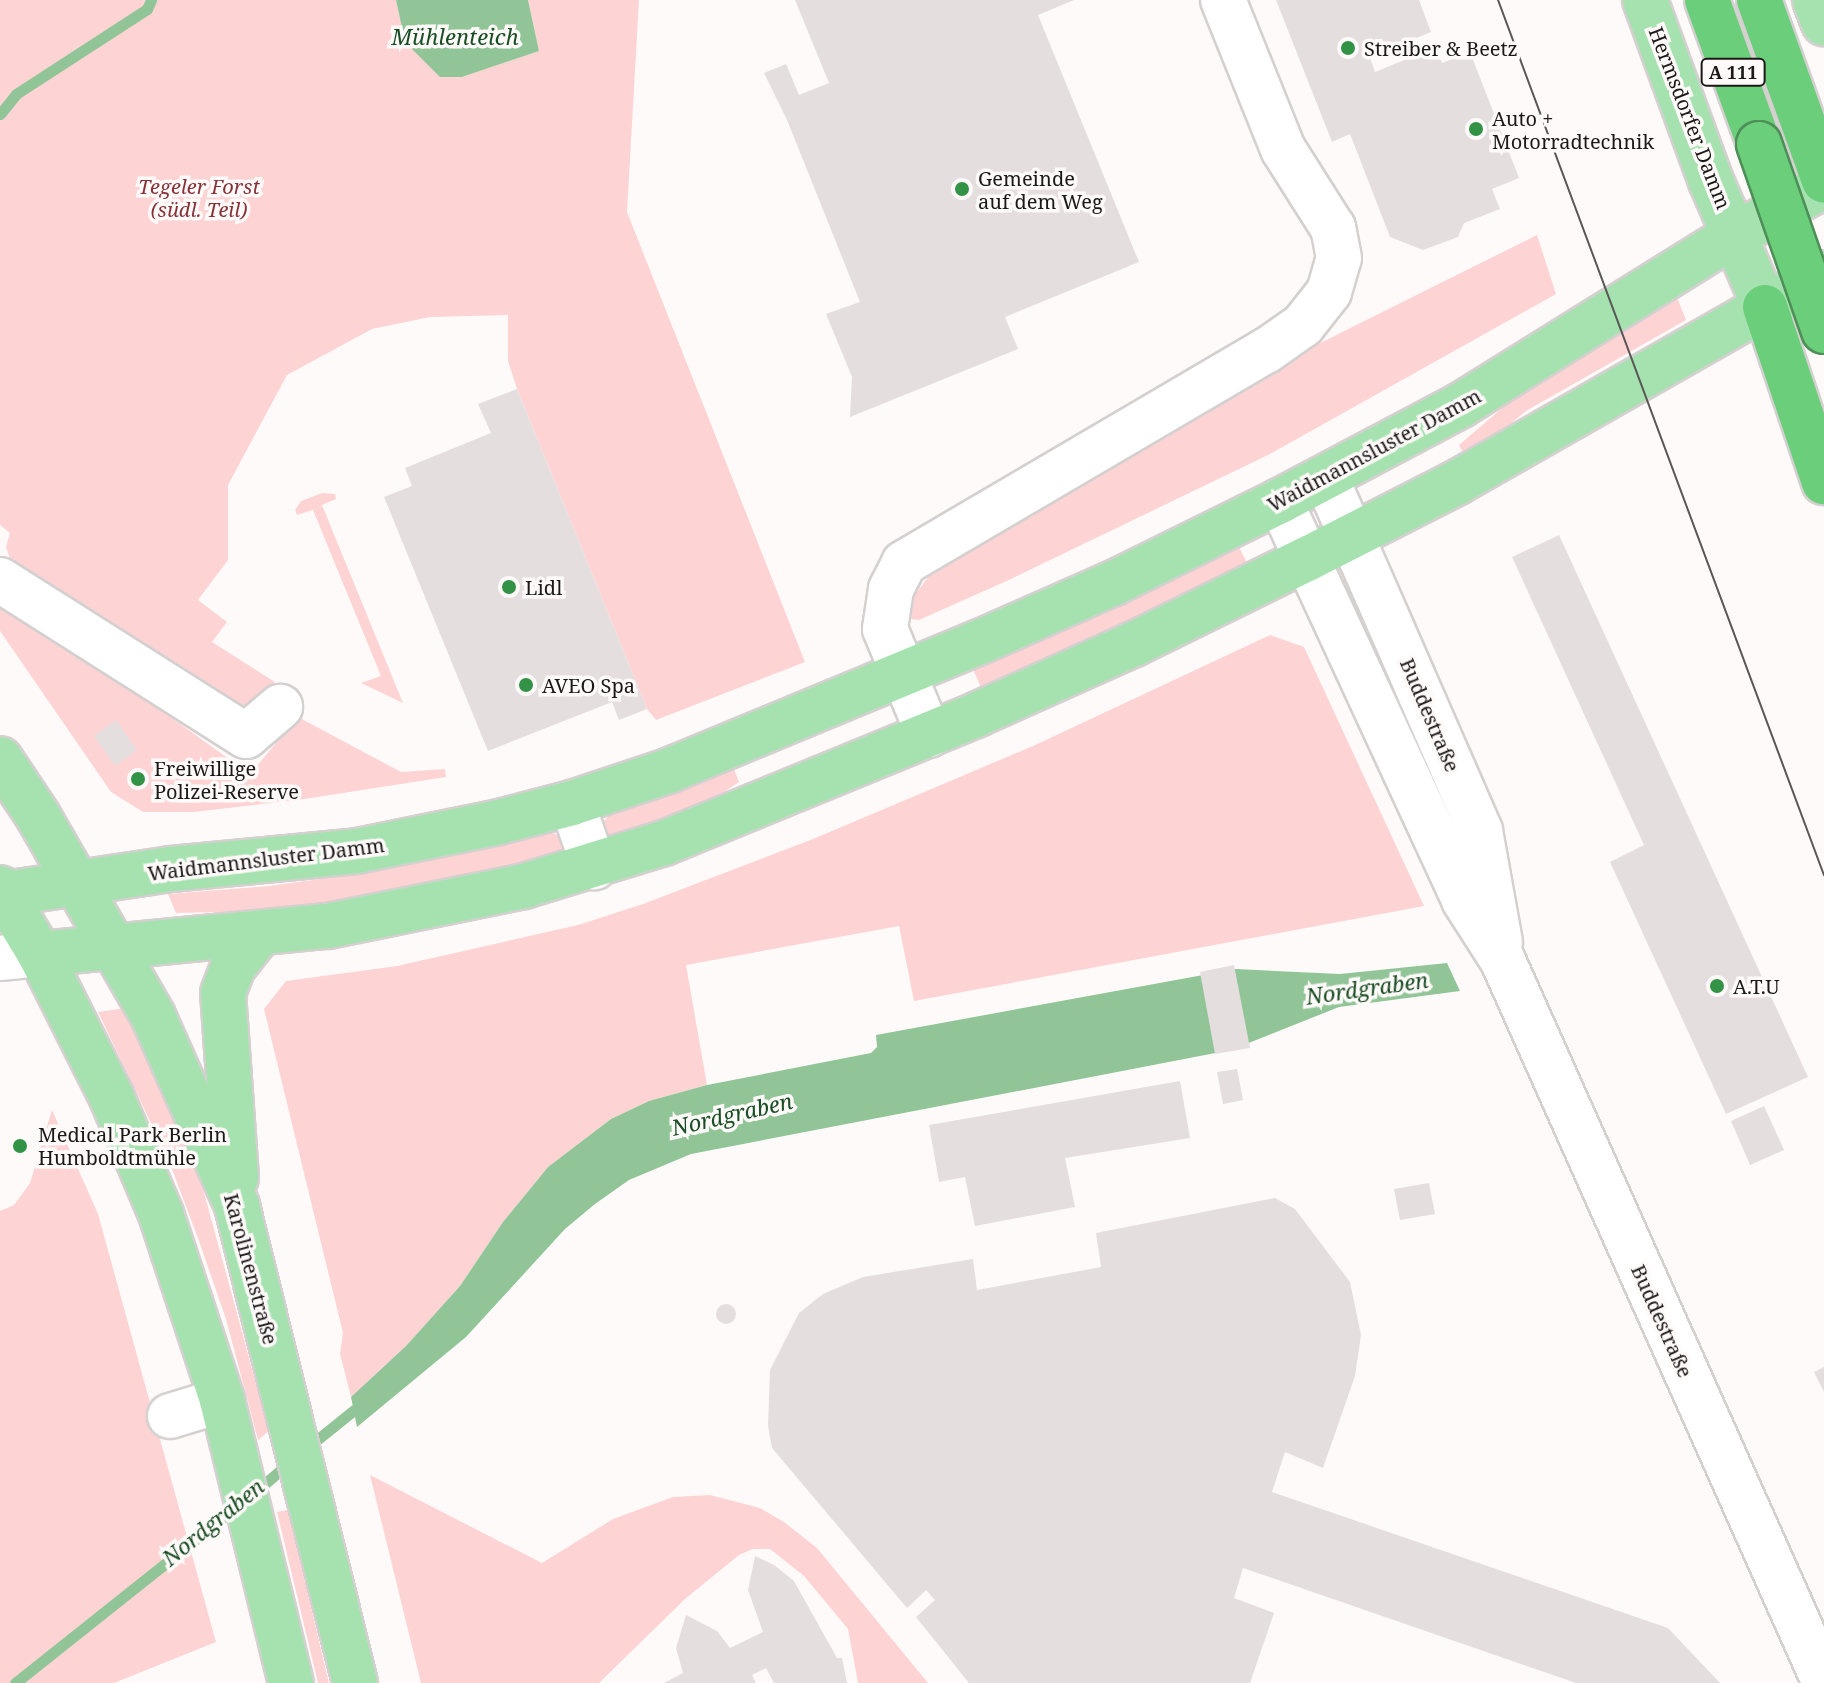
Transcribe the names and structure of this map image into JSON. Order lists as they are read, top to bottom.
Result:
{
  "streets": {
    "highway": ["A 111"],
    "main road": ["Hermsdorfer Damm", "Waidmannsluster Damm", "Karolinenstraße"],
    "street": ["Buddestraße"]
  },
  "crossings": [
    ["A 111", "Waidmannsluster Damm"],
    ["Hermsdorfer Damm", "Waidmannsluster Damm"],
    ["Waidmannsluster Damm", "Buddestraße"],
    ["Waidmannsluster Damm", "Karolinenstraße"]
  ],
  "water": ["Mühlenteich", "Nordgraben"],
  "parks": ["Tegeler Forst (südl. Teil)"],
  "places": [
    "Streiber & Beetz",
    "Auto + Motorradtechnik",
    "Gemeinde auf dem Weg",
    "Lidl",
    "AVEO Spa",
    "Freiwillige Polizei-Reserve",
    "A.T.U",
    "Medical Park Berlin Humboldtmühle"
  ]
}
